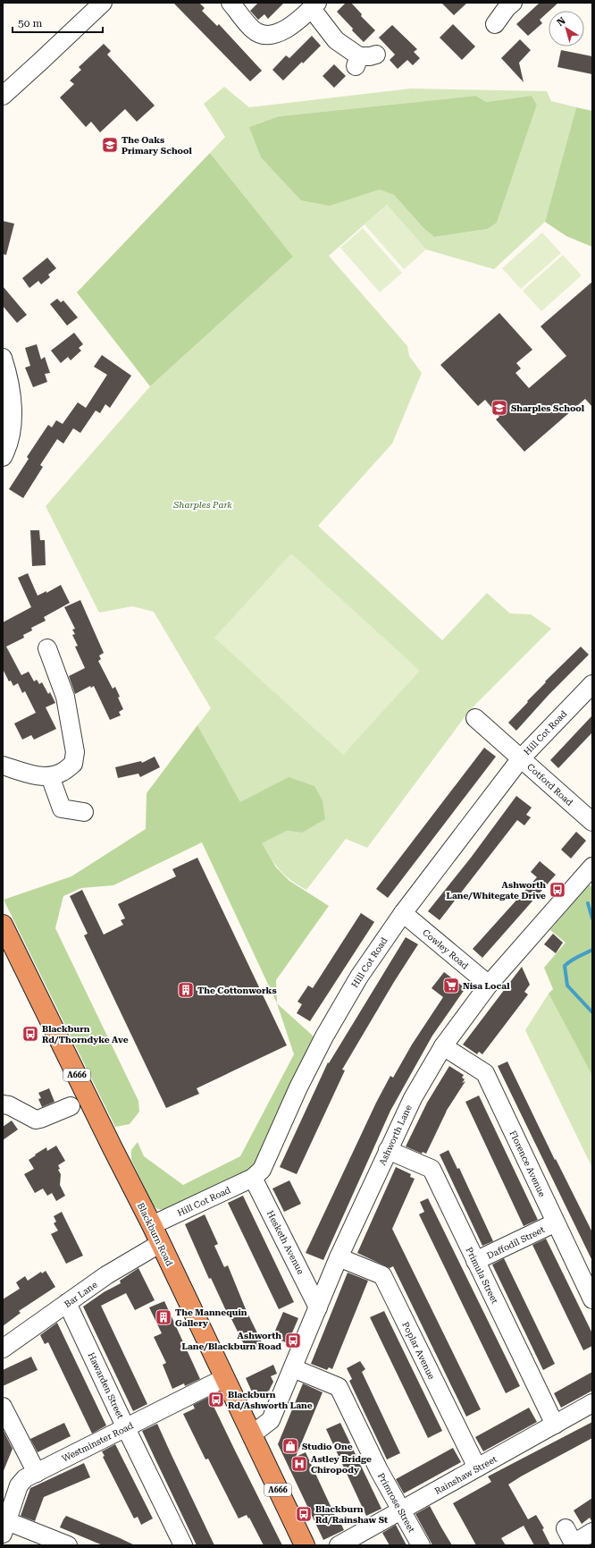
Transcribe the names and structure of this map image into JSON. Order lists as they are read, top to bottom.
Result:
{
  "streets": {
    "highway": ["A666", "Blackburn Road"],
    "street": [
      "Hill Cot Road",
      "Cotford Road",
      "Cowley Road",
      "Ashworth Lane",
      "Florence Avenue",
      "Hesketh Avenue",
      "Daffodil Street",
      "Primula Street",
      "Bar Lane",
      "Poplar Avenue",
      "Hawarden Street",
      "Westminster Road",
      "Rainshaw Street",
      "Primrose Street"
    ]
  },
  "crossings": [
    ["Hill Cot Road", "Cotford Road"],
    ["Hill Cot Road", "Cowley Road"],
    ["Hill Cot Road", "Blackburn Road"],
    ["Hill Cot Road", "Hesketh Avenue"],
    ["Cowley Road", "Ashworth Lane"],
    ["Ashworth Lane", "Florence Avenue"],
    ["Ashworth Lane", "Blackburn Road"],
    ["Ashworth Lane", "Hesketh Avenue"],
    ["Ashworth Lane", "Primula Street"],
    ["Ashworth Lane", "Poplar Avenue"],
    ["Ashworth Lane", "Primrose Street"],
    ["Florence Avenue", "Daffodil Street"],
    ["Blackburn Road", "Bar Lane"],
    ["Blackburn Road", "Westminster Road"],
    ["Daffodil Street", "Primula Street"],
    ["Primula Street", "Rainshaw Street"],
    ["Bar Lane", "Hawarden Street"],
    ["Poplar Avenue", "Rainshaw Street"],
    ["Hawarden Street", "Westminster Road"],
    ["Rainshaw Street", "Primrose Street"]
  ],
  "parks": ["Sharples Park"],
  "places": {
    "school or university": ["The Oaks Primary School", "Sharples School"],
    "bus stop": [
      "Ashworth Lane/Whitegate Drive",
      "Blackburn Rd/Thorndyke Ave",
      "Ashworth Lane/Blackburn Road",
      "Blackburn Rd/Ashworth Lane",
      "Blackburn Rd/Rainshaw St"
    ],
    "supermarket": ["Nisa Local"],
    "building": ["The Cottonworks", "The Mannequin Gallery"],
    "shop": ["Studio One"],
    "hospital": ["Astley Bridge Chiropody"]
  },
  "scale_bar": "50 m",
  "north": "top left"
}
